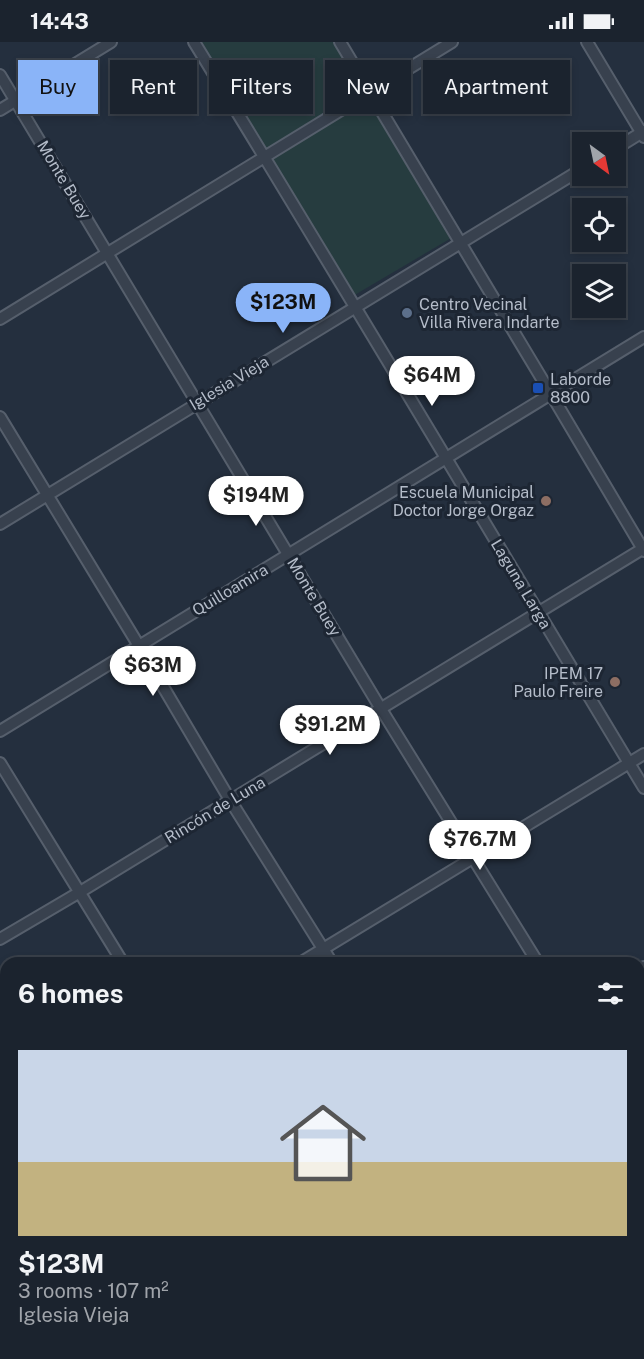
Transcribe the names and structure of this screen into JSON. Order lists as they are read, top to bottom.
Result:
{
  "streets": {
    "street": [
      "Monte Buey",
      "Iglesia Vieja",
      "Laguna Larga",
      "Quilloamira",
      "Rincón de Luna"
    ]
  },
  "crossings": [
    ["Monte Buey", "Iglesia Vieja"],
    ["Monte Buey", "Quilloamira"],
    ["Monte Buey", "Rincón de Luna"],
    ["Iglesia Vieja", "Laguna Larga"],
    ["Laguna Larga", "Quilloamira"],
    ["Laguna Larga", "Rincón de Luna"]
  ],
  "places": {
    "other": ["Centro Vecinal Villa Rivera Indarte", "Escuela Municipal Doctor Jorge Orgaz", "IPEM 17 Paulo Freire"],
    "transit": ["Laborde 8800"]
  },
  "north": "bottom right",
  "page": {
    "status": "14:43",
    "chip": [
      "Buy",
      "Rent",
      "Filters",
      "New",
      "Apartment"
    ],
    "price": [
      "$123M",
      "$64M",
      "$194M",
      "$63M",
      "$91.2M",
      "$76.7M"
    ],
    "heading": "6 homes",
    "list": [
      {
        "name": "$123M",
        "note": "3 rooms · 107 m² · Iglesia Vieja"
      }
    ]
  }
}
